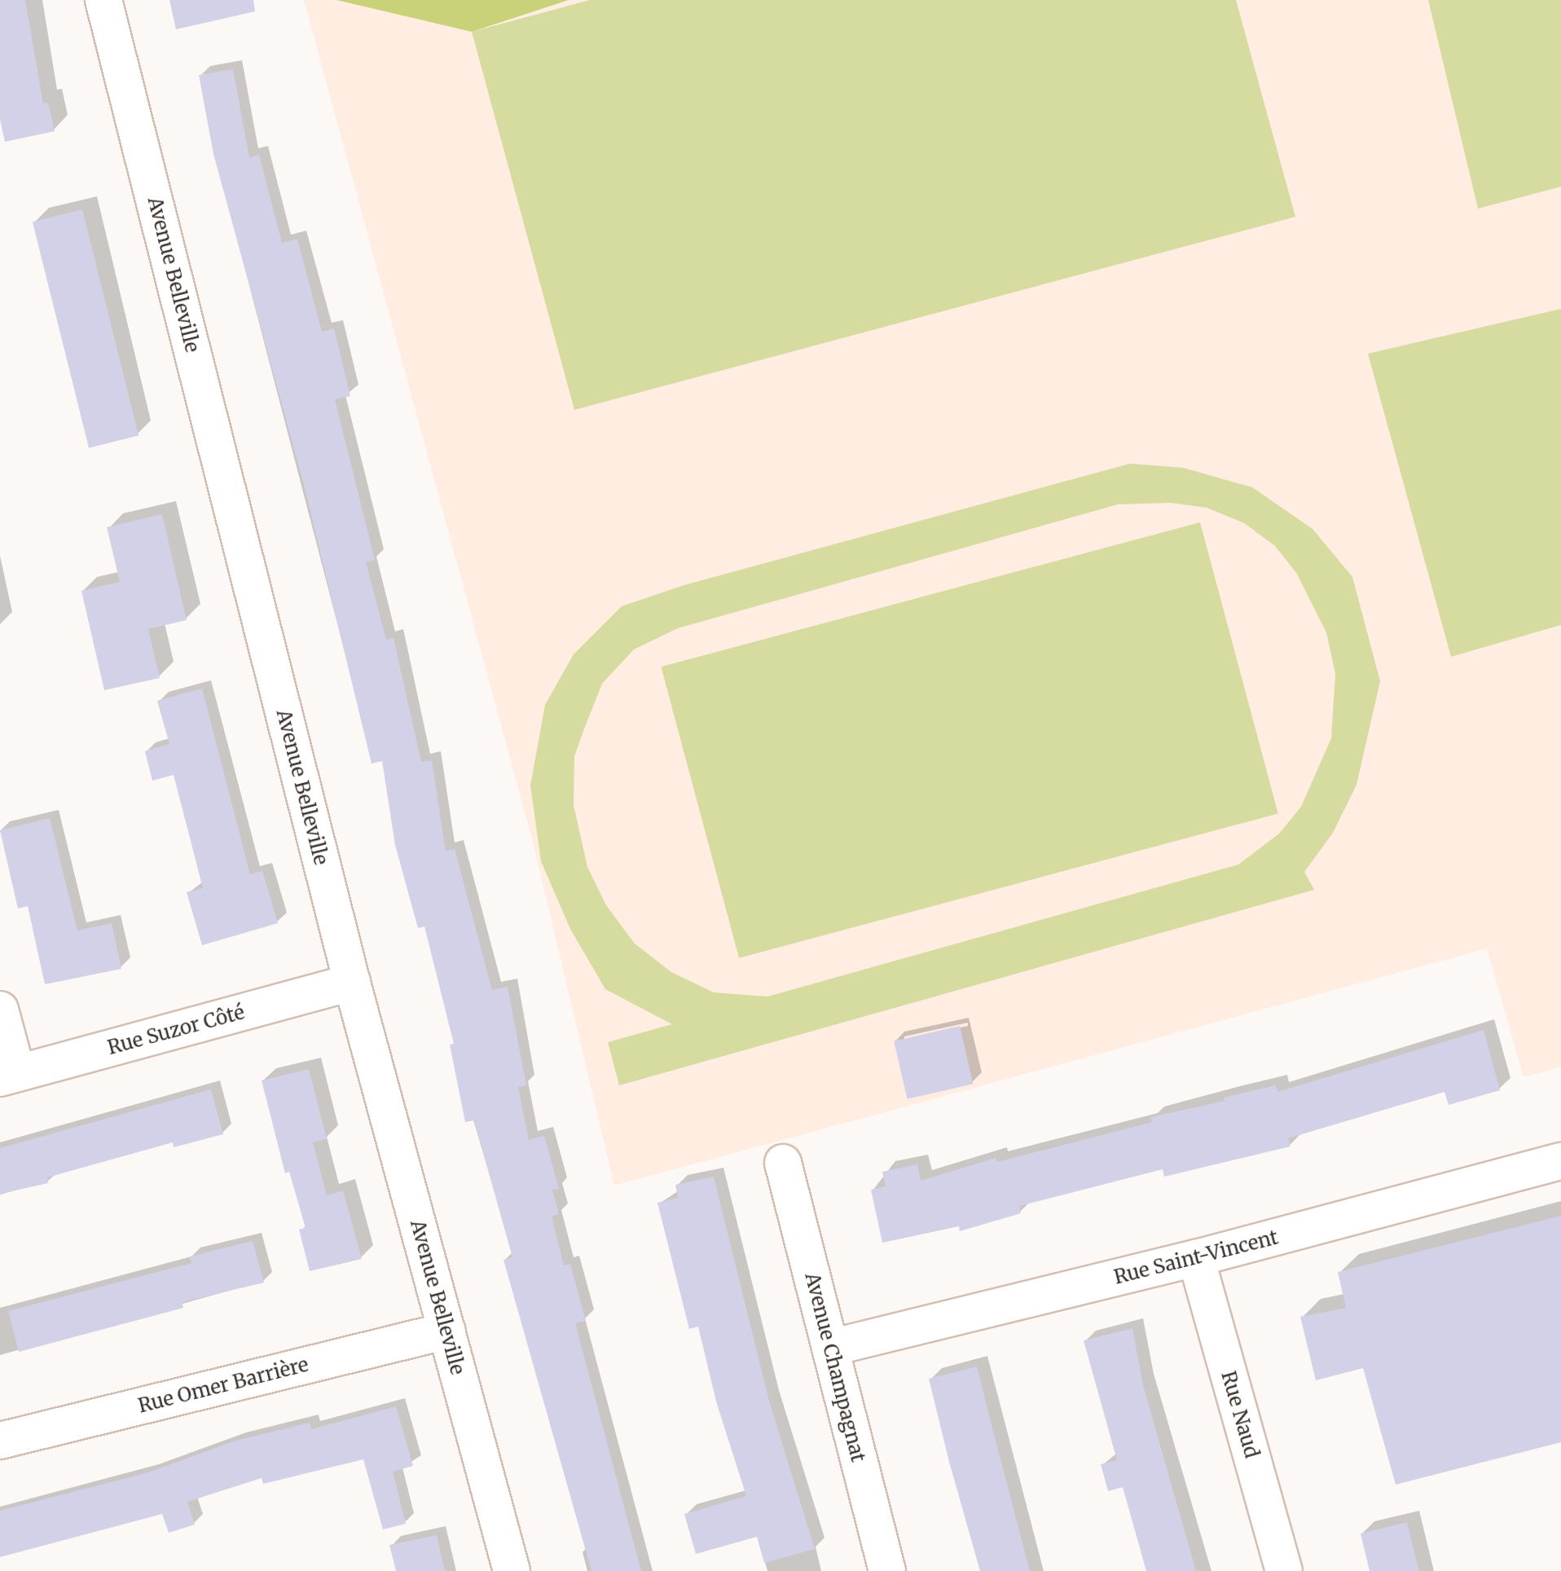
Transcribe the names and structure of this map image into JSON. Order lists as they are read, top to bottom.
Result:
{
  "streets": {
    "street": [
      "Avenue Belleville",
      "Rue Suzor Côté",
      "Rue Saint-Vincent",
      "Avenue Champagnat",
      "Rue Omer Barrière",
      "Rue Naud"
    ]
  },
  "crossings": [
    ["Avenue Belleville", "Rue Suzor Côté"],
    ["Avenue Belleville", "Rue Omer Barrière"],
    ["Rue Saint-Vincent", "Avenue Champagnat"],
    ["Rue Saint-Vincent", "Rue Naud"]
  ]
}
